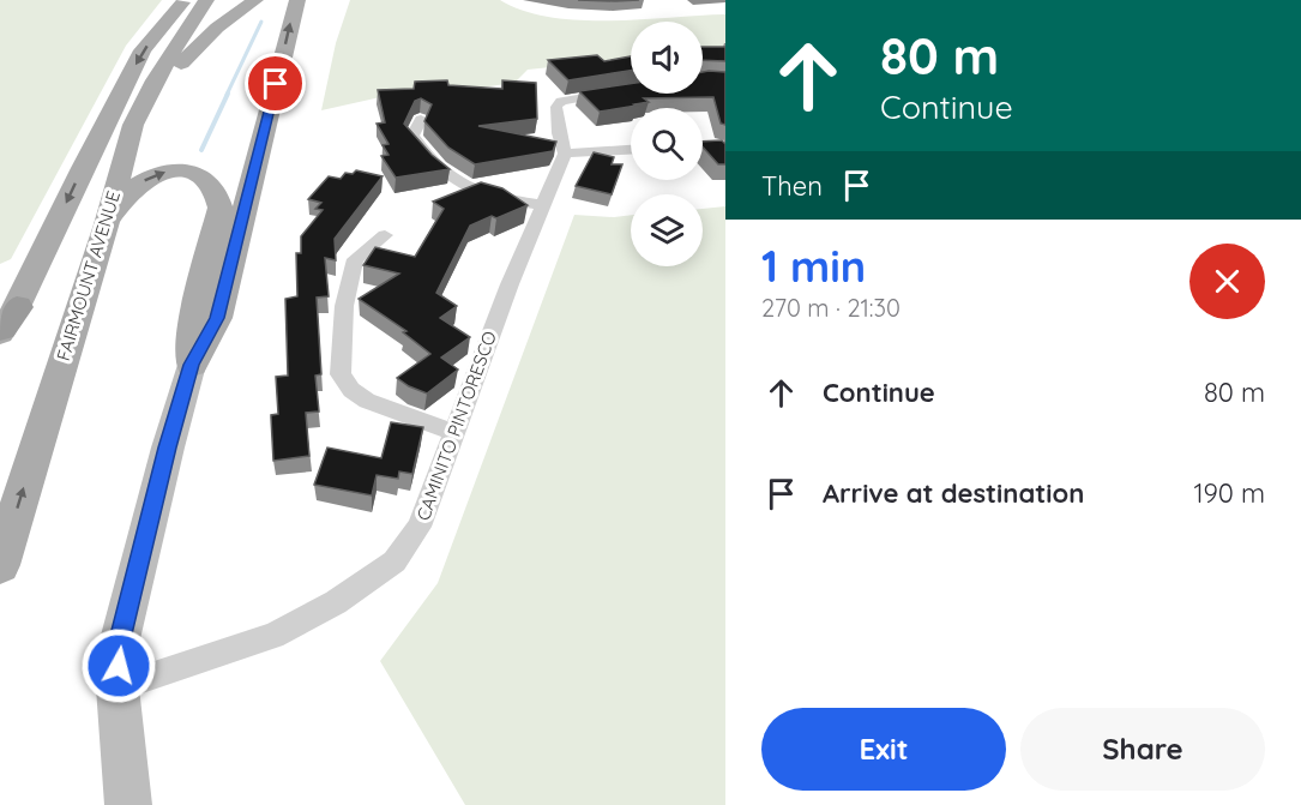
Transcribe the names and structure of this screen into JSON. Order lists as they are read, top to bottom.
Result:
{
  "streets": {
    "main road": ["FAIRMOUNT AVENUE"],
    "street": ["CAMINITO PINTORESCO"]
  },
  "page": {
    "turn": ["80 m", "Continue"],
    "then": "Then",
    "heading": ["1 min", "270 m · 21:30"],
    "list": [
      {
        "name": "Continue",
        "value": "80 m"
      },
      {
        "name": "Arrive at destination",
        "value": "190 m"
      }
    ],
    "buttons": ["Exit", "Share"]
  }
}
